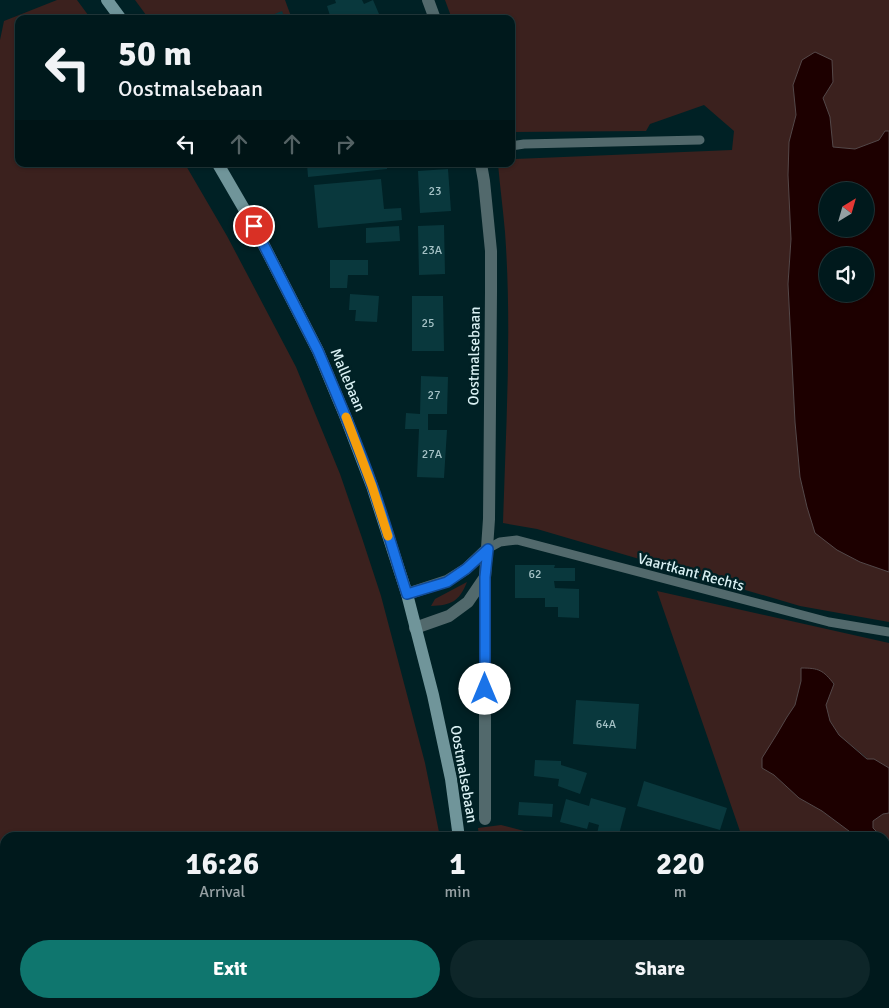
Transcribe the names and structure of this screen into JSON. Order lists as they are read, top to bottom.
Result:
{
  "streets": {
    "main road": ["Oostmalsebaan", "Mallebaan"],
    "lane": ["Vaartkant Rechts"]
  },
  "crossings": [
    ["Oostmalsebaan", "Mallebaan"],
    ["Oostmalsebaan", "Vaartkant Rechts"]
  ],
  "house_numbers": [
    "23",
    "23A",
    "25",
    "27",
    "27A",
    "62",
    "64A"
  ],
  "north": "top right",
  "page": {
    "turn": ["50 m", "Oostmalsebaan"],
    "eta": [
      "16:26",
      "Arrival",
      "1",
      "min",
      "220",
      "m"
    ],
    "buttons": ["Exit", "Share"]
  }
}
